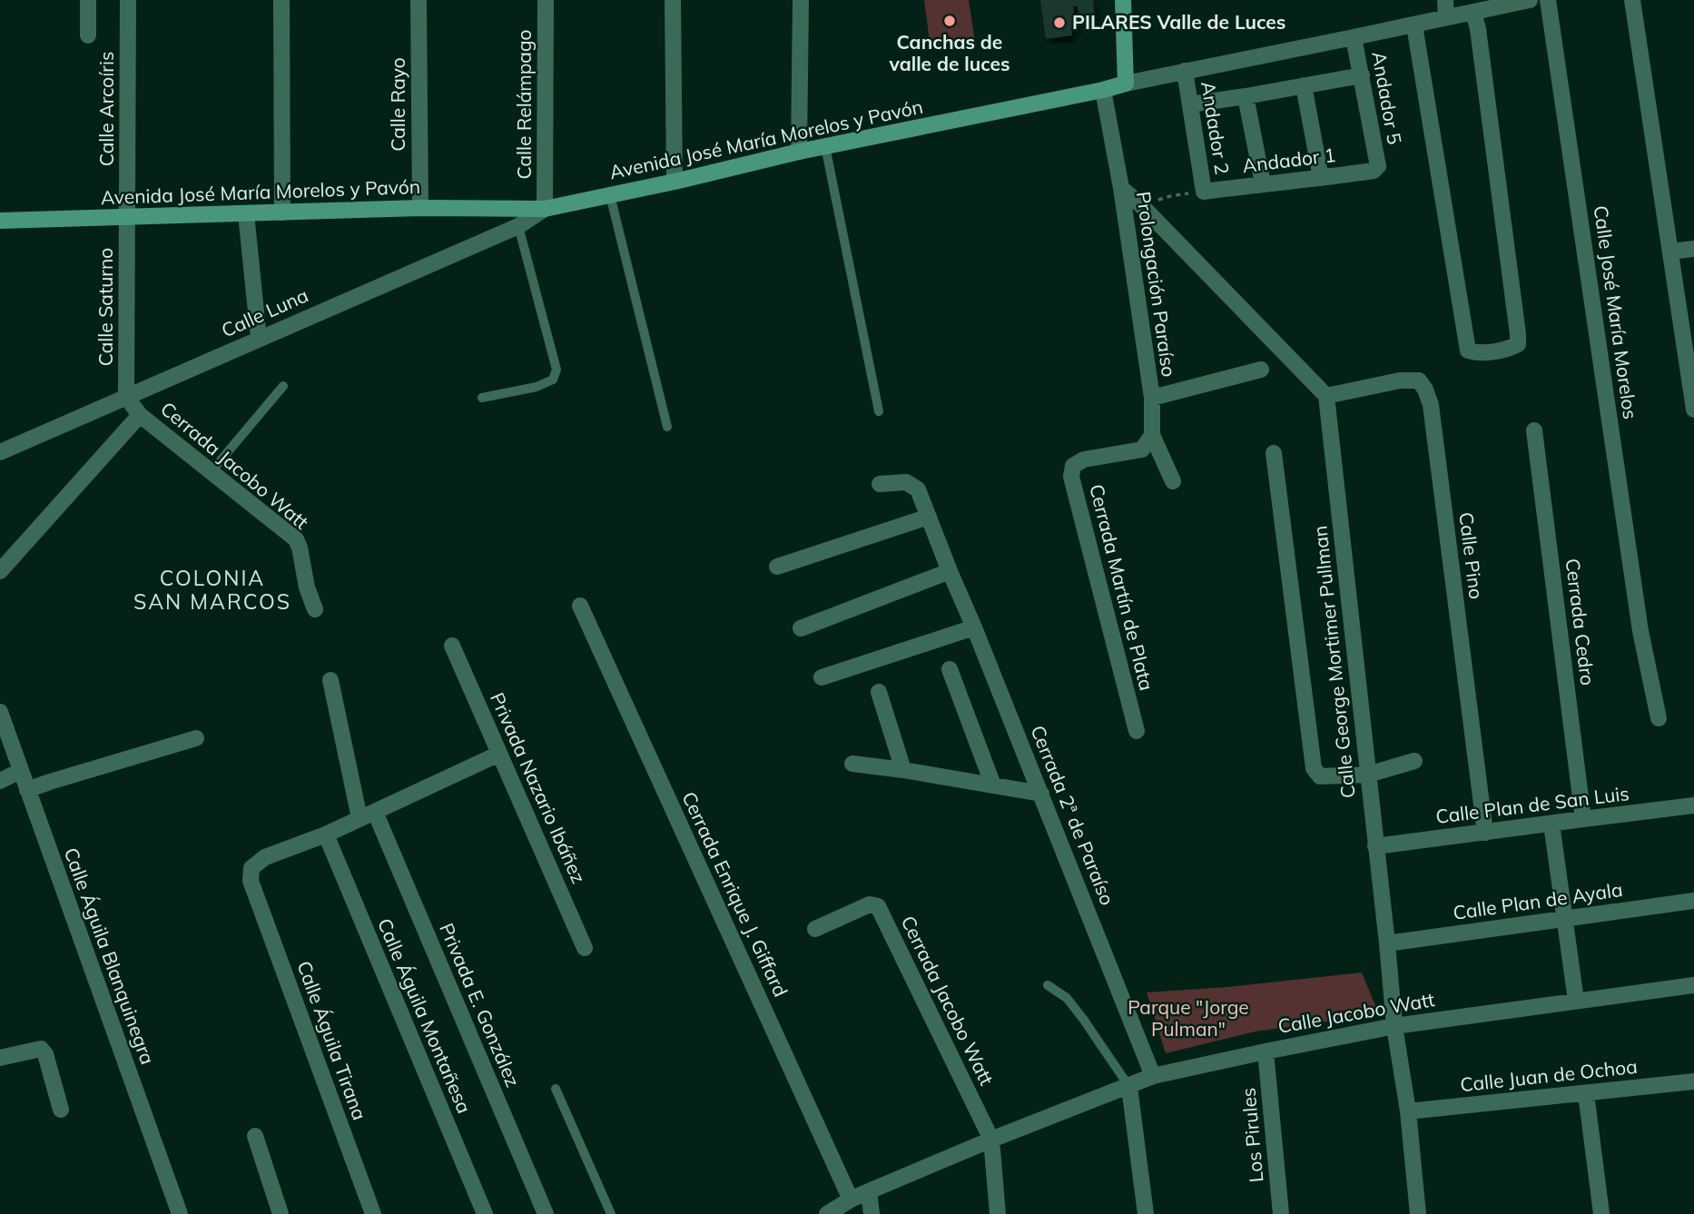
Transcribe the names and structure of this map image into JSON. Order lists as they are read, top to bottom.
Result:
{
  "streets": {
    "street": [
      "Andador 5",
      "Calle Rayo",
      "Calle Relámpago",
      "Calle Arcoíris",
      "Andador 2",
      "Avenida José María Morelos y Pavón",
      "Andador 1",
      "Prolongación Paraíso",
      "Calle Saturno",
      "Calle José María Morelos",
      "Calle Luna",
      "Cerrada Jacobo Watt",
      "Calle Pino",
      "Cerrada Martín de Plata",
      "Cerrada Cedro",
      "Calle George Mortimer Pullman",
      "Privada Nazario Ibáñez",
      "Calle Plan de San Luis",
      "Cerrada 2ª de Paraíso",
      "Cerrada Enrique J. Giffard",
      "Calle Plan de Ayala",
      "Calle Águila Blanquinegra",
      "Privada E. González",
      "Calle Jacobo Watt",
      "Calle Águila Montañesa",
      "Calle Águila Tirana",
      "Calle Juan de Ochoa",
      "Los Pirules"
    ]
  },
  "crossings": [
    ["Andador 5", "Avenida José María Morelos y Pavón"],
    ["Andador 5", "Andador 1"],
    ["Calle Rayo", "Avenida José María Morelos y Pavón"],
    ["Calle Relámpago", "Avenida José María Morelos y Pavón"],
    ["Calle Relámpago", "Calle Luna"],
    ["Calle Arcoíris", "Avenida José María Morelos y Pavón"],
    ["Calle Arcoíris", "Calle Saturno"],
    ["Andador 2", "Avenida José María Morelos y Pavón"],
    ["Andador 2", "Andador 1"],
    ["Avenida José María Morelos y Pavón", "Prolongación Paraíso"],
    ["Avenida José María Morelos y Pavón", "Calle Saturno"],
    ["Avenida José María Morelos y Pavón", "Calle Luna"],
    ["Prolongación Paraíso", "Cerrada Martín de Plata"],
    ["Calle Saturno", "Calle Luna"],
    ["Calle Saturno", "Cerrada Jacobo Watt"],
    ["Calle Luna", "Cerrada Jacobo Watt"],
    ["Cerrada Jacobo Watt", "Calle Jacobo Watt"],
    ["Calle Pino", "Calle George Mortimer Pullman"],
    ["Calle Pino", "Calle Plan de San Luis"],
    ["Cerrada Cedro", "Calle Plan de San Luis"],
    ["Calle George Mortimer Pullman", "Calle Plan de San Luis"],
    ["Calle George Mortimer Pullman", "Calle Plan de Ayala"],
    ["Calle George Mortimer Pullman", "Calle Jacobo Watt"],
    ["Calle George Mortimer Pullman", "Calle Juan de Ochoa"],
    ["Cerrada 2ª de Paraíso", "Calle Jacobo Watt"],
    ["Cerrada Enrique J. Giffard", "Calle Jacobo Watt"],
    ["Calle Jacobo Watt", "Los Pirules"],
    ["Calle Águila Montañesa", "Calle Águila Tirana"]
  ],
  "districts": ["COLONIA SAN MARCOS"],
  "parks": ["Parque \"Jorge Pulman\""],
  "places": ["Canchas de valle de luces", "PILARES Valle de Luces"]
}
